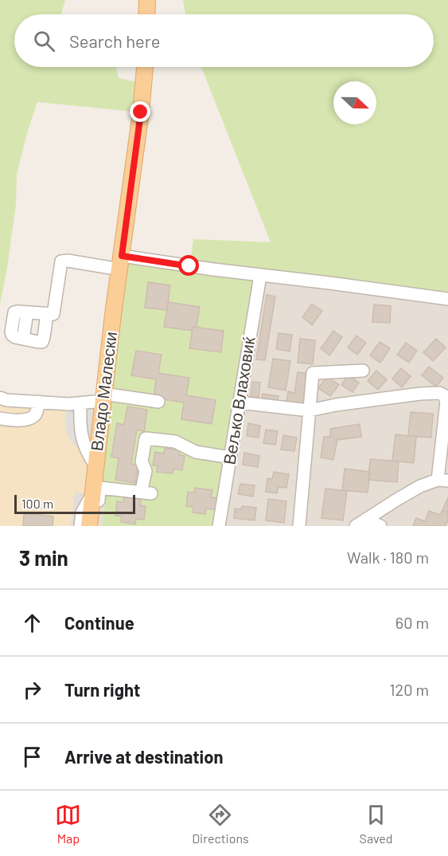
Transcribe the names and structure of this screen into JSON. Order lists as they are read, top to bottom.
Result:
{
  "streets": {
    "main road": ["Владо Малески"],
    "street": ["Вељко Влаховиќ"]
  },
  "scale_bar": "100 m",
  "north": "right",
  "page": {
    "search": "Search here",
    "scale": "100 m",
    "heading": ["3 min", "Walk · 180 m"],
    "list": [
      ["Continue", "60 m"],
      ["Turn right", "120 m"],
      "Arrive at destination"
    ],
    "nav": ["Map", "Directions", "Saved"]
  }
}
